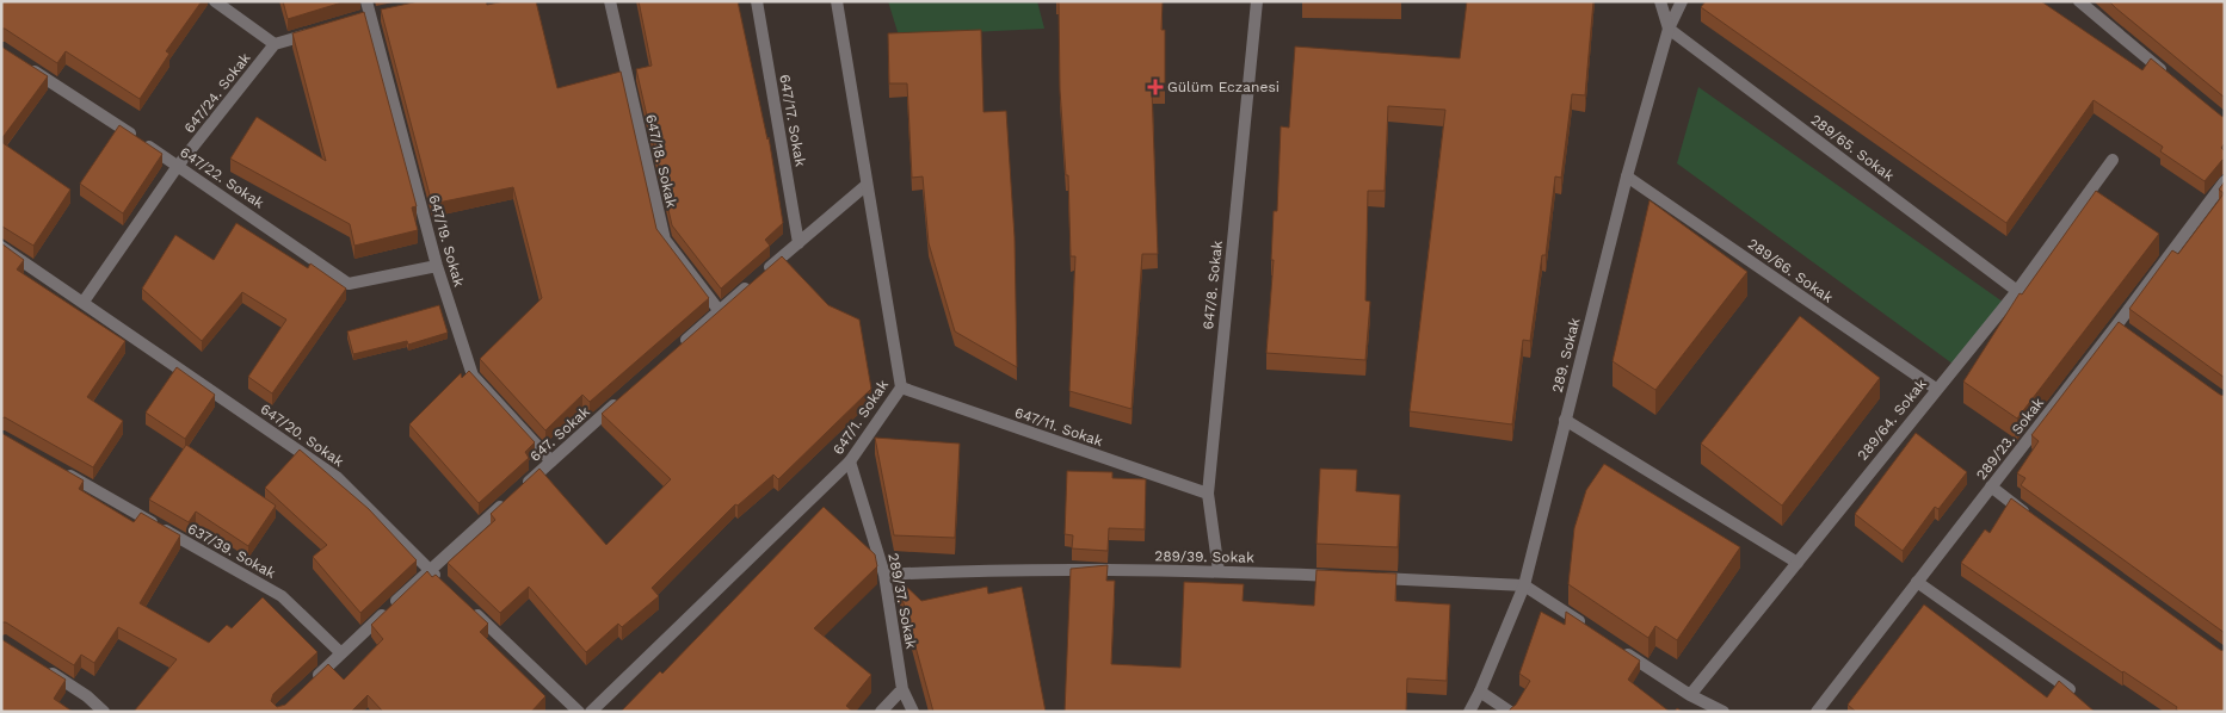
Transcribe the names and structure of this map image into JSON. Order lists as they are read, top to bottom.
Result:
{
  "streets": {
    "street": [
      "647/24. Sokak",
      "647/17. Sokak",
      "289/65. Sokak",
      "647/18. Sokak",
      "647/22. Sokak",
      "647/19. Sokak",
      "289/66. Sokak",
      "647/8. Sokak",
      "289. Sokak",
      "647/1. Sokak",
      "289/64. Sokak",
      "647/11. Sokak",
      "647. Sokak",
      "647/20. Sokak",
      "289/23. Sokak",
      "637/39. Sokak",
      "289/39. Sokak",
      "289/37. Sokak"
    ]
  },
  "crossings": [
    ["647/24. Sokak", "647/22. Sokak"],
    ["647/24. Sokak", "647/20. Sokak"],
    ["289/65. Sokak", "289. Sokak"],
    ["289/65. Sokak", "289/64. Sokak"],
    ["647/22. Sokak", "647/19. Sokak"],
    ["647/19. Sokak", "647. Sokak"],
    ["289/66. Sokak", "289. Sokak"],
    ["289/66. Sokak", "289/64. Sokak"],
    ["647/8. Sokak", "647/11. Sokak"],
    ["647/8. Sokak", "289/39. Sokak"],
    ["647/1. Sokak", "647/11. Sokak"],
    ["647/1. Sokak", "289/37. Sokak"],
    ["647. Sokak", "647/20. Sokak"],
    ["647. Sokak", "637/39. Sokak"],
    ["289/39. Sokak", "289/37. Sokak"]
  ],
  "places": {
    "health": ["Gülüm Eczanesi"]
  }
}
